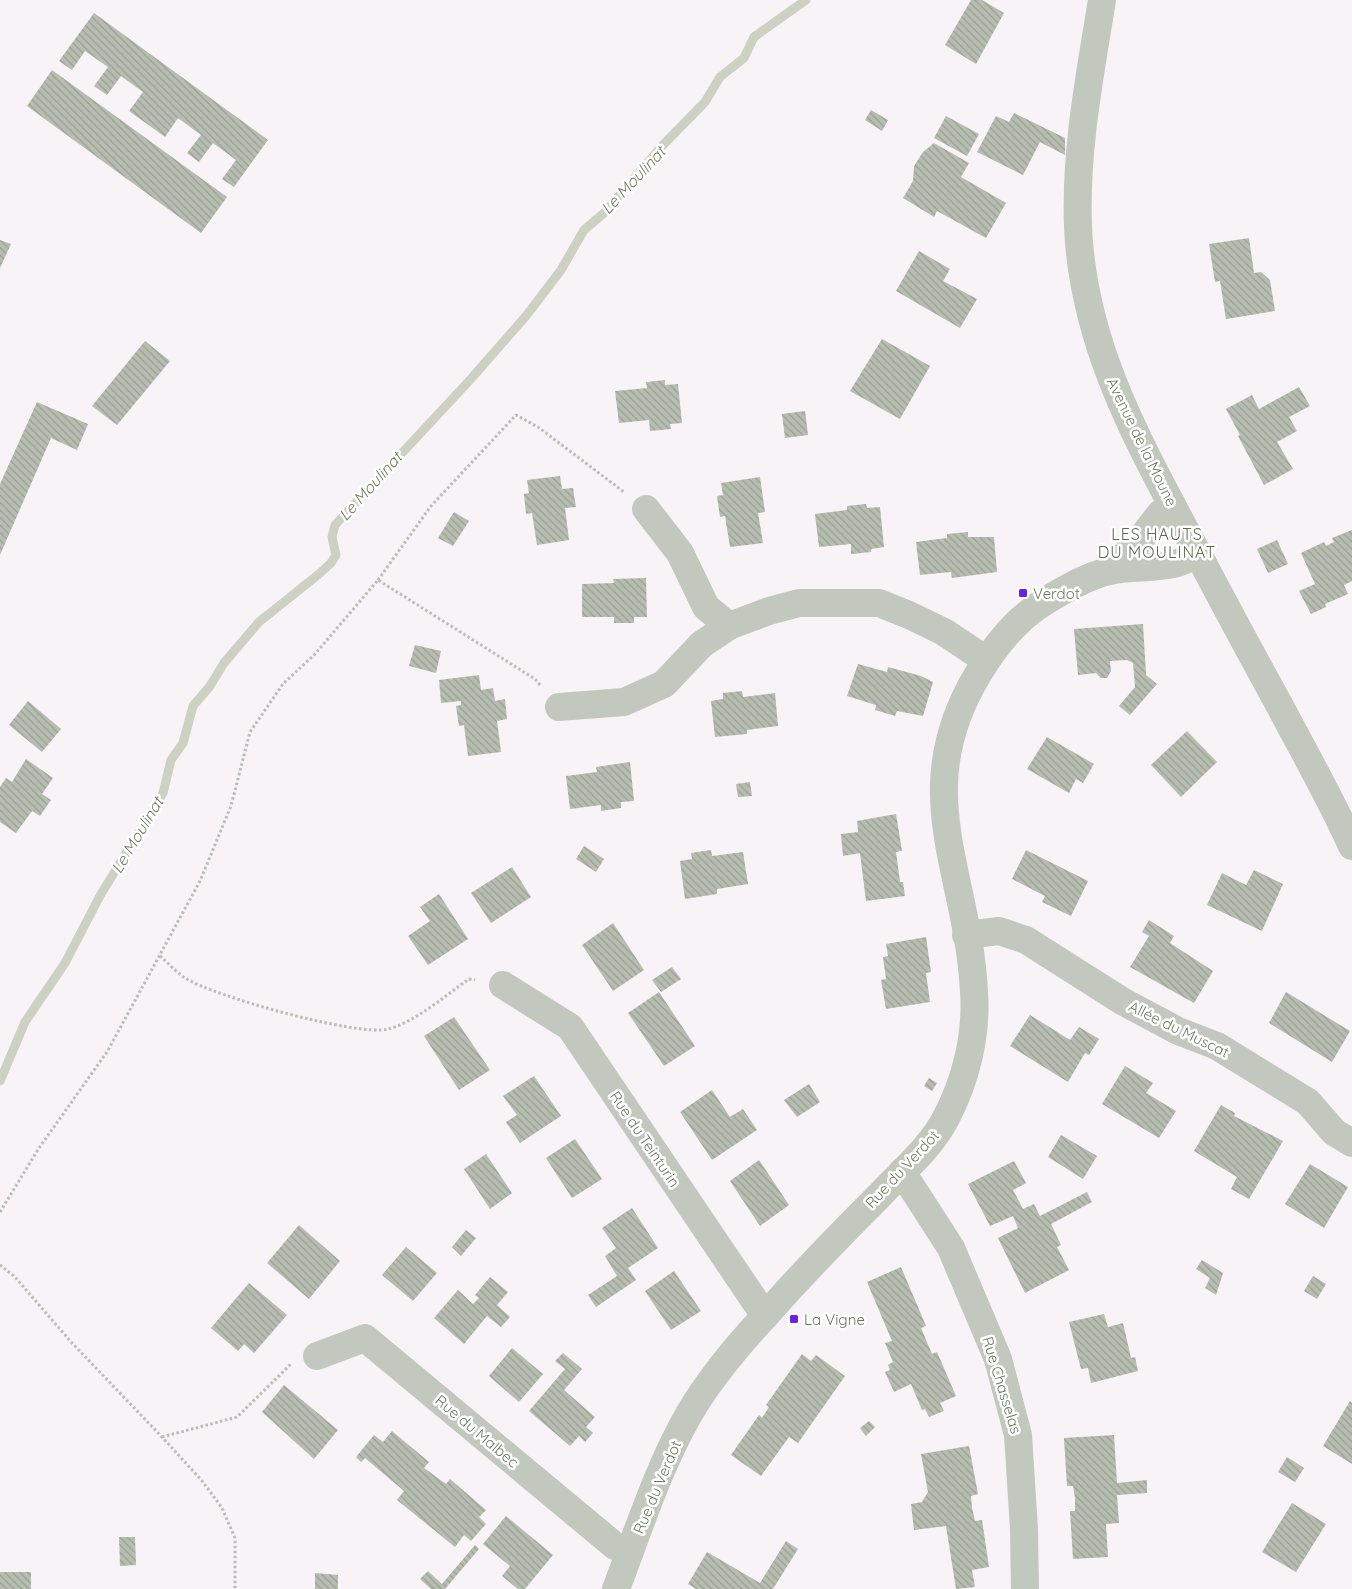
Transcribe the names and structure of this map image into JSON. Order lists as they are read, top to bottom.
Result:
{
  "streets": {
    "street": [
      "Avenue de la Moune",
      "Allée du Muscat",
      "Rue du Teinturin",
      "Rue du Verdot",
      "Rue Chasselas",
      "Rue du Malbec"
    ]
  },
  "crossings": [
    ["Avenue de la Moune", "Rue du Verdot"],
    ["Allée du Muscat", "Rue du Verdot"],
    ["Rue du Teinturin", "Rue du Verdot"],
    ["Rue du Verdot", "Rue Chasselas"],
    ["Rue du Verdot", "Rue du Malbec"]
  ],
  "districts": ["LES HAUTS DU MOULINAT"],
  "water": ["Le Moulinat"],
  "places": {
    "transit": ["Verdot", "La Vigne"]
  }
}
